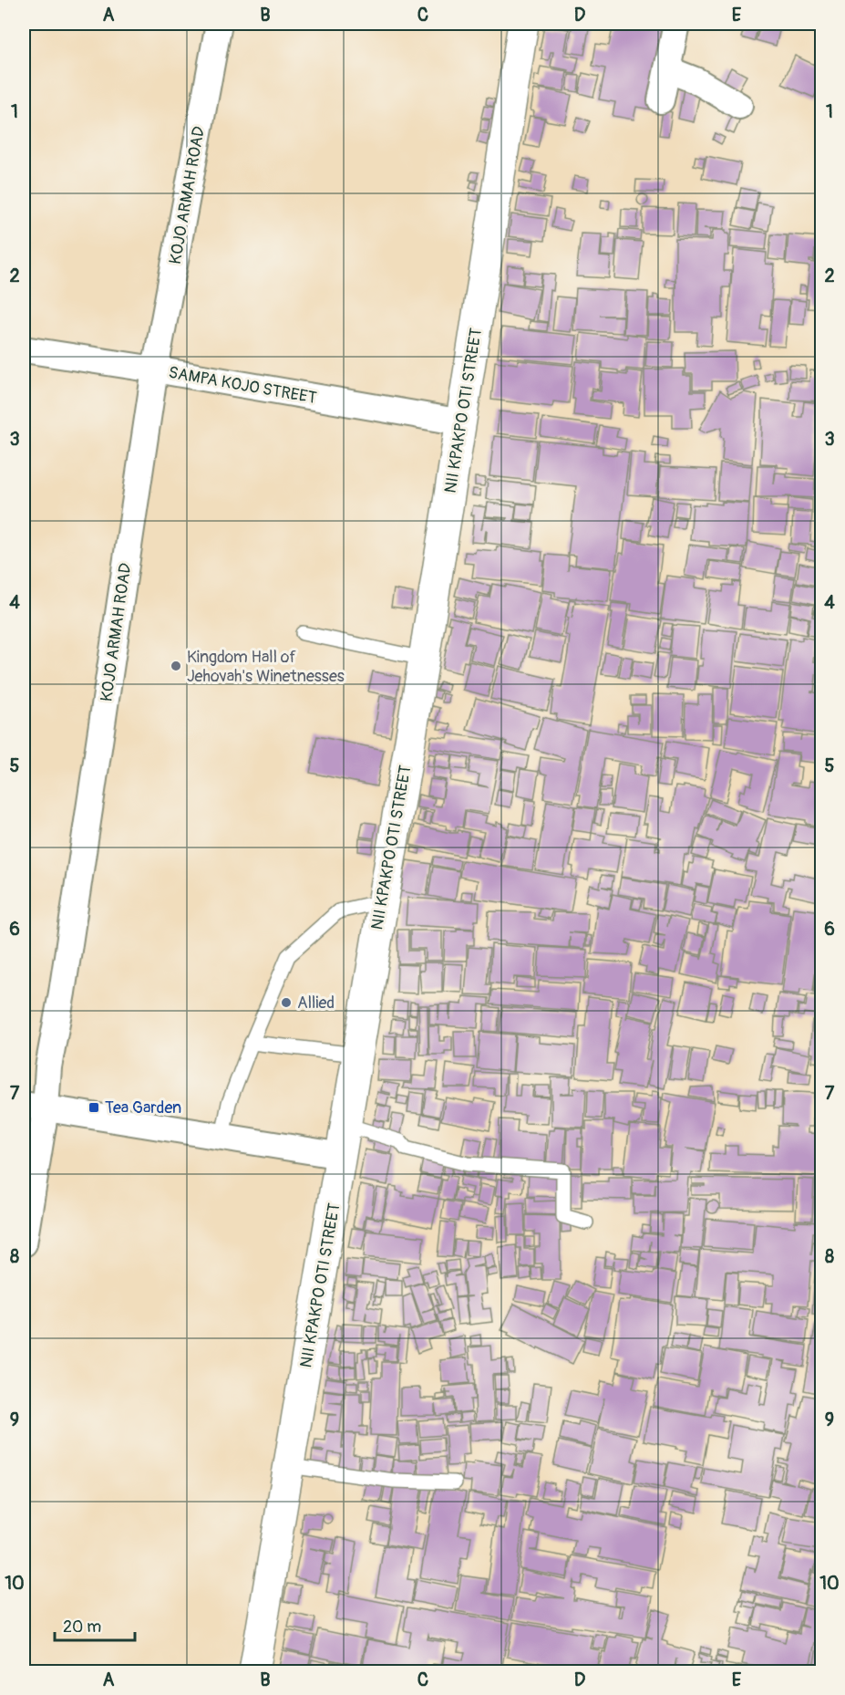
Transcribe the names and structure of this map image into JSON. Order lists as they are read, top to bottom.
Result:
{
  "streets": {
    "street": ["KOJO ARMAH ROAD", "SAMPA KOJO STREET", "NII KPAKPO OTI STREET"]
  },
  "crossings": [
    ["KOJO ARMAH ROAD", "SAMPA KOJO STREET"],
    ["SAMPA KOJO STREET", "NII KPAKPO OTI STREET"]
  ],
  "places": {
    "other": ["Kingdom Hall of Jehovah's Winetnesses", "Allied"],
    "transit": ["Tea Garden"]
  },
  "scale_bar": "20 m",
  "grid": {
    "columns": [
      "A",
      "B",
      "C",
      "D",
      "E"
    ],
    "rows": [
      "1",
      "2",
      "3",
      "4",
      "5",
      "6",
      "7",
      "8",
      "9",
      "10"
    ]
  }
}
